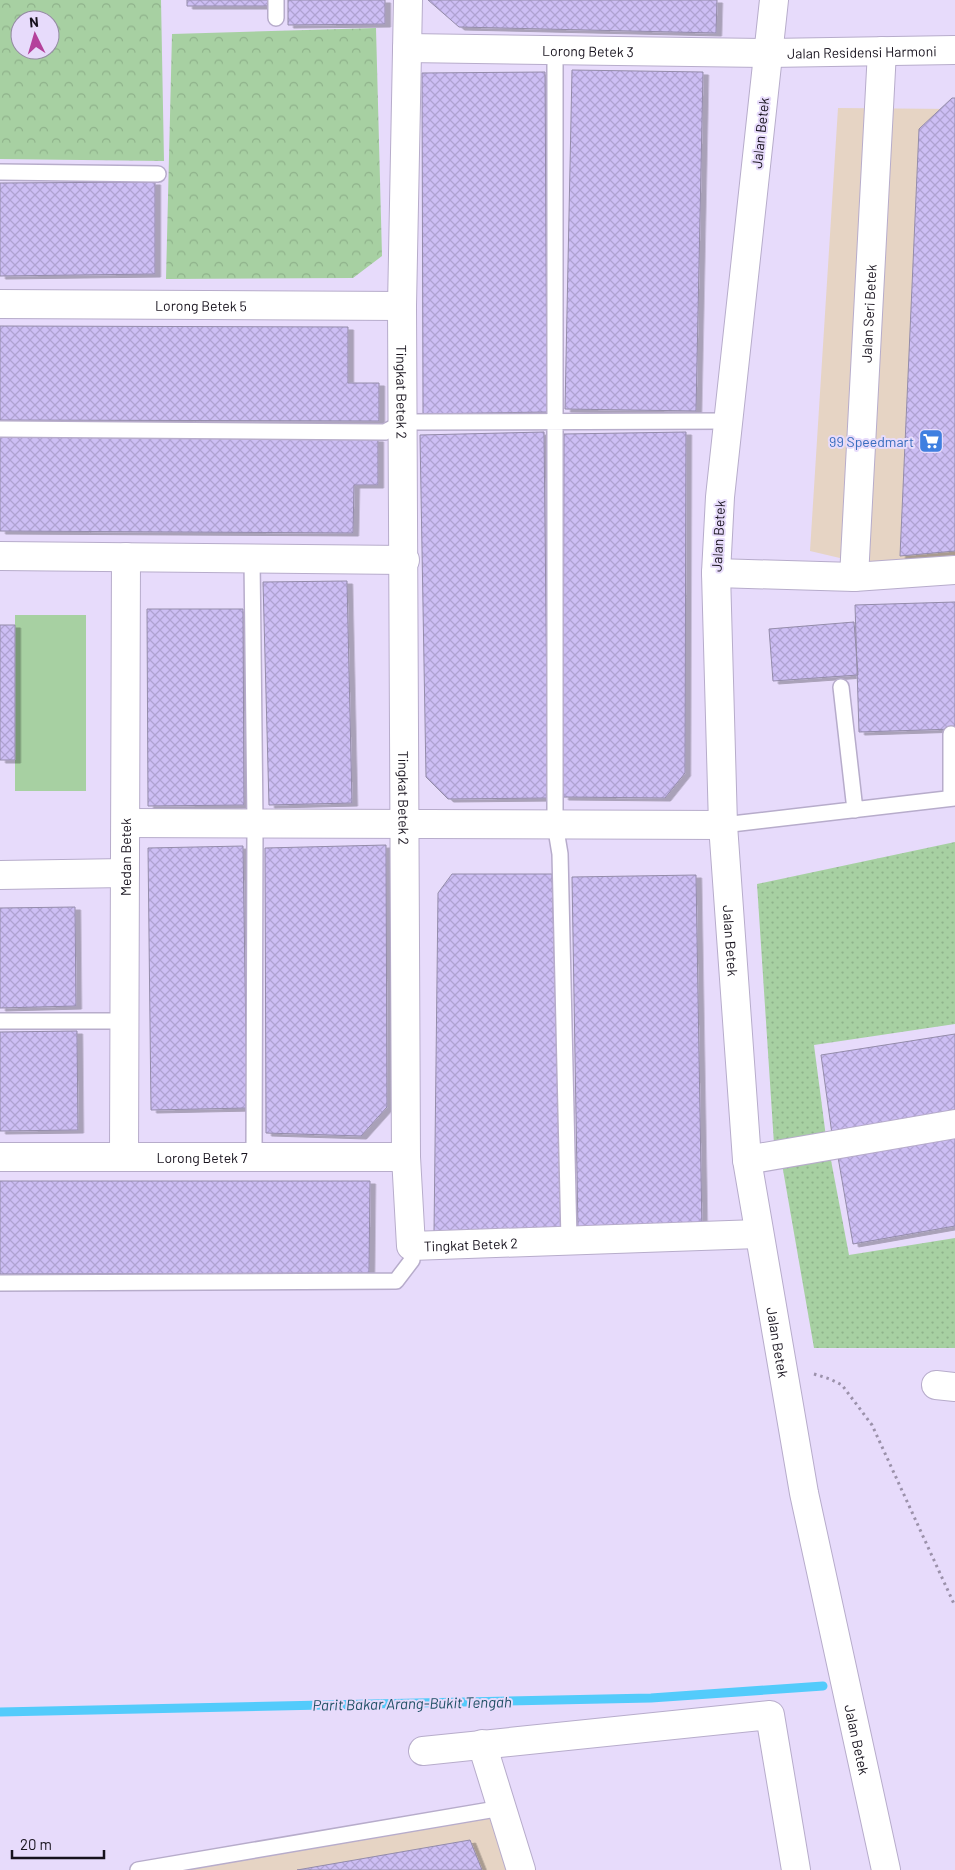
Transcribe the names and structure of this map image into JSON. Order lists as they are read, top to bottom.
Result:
{
  "streets": {
    "street": [
      "Lorong Betek 3",
      "Jalan Residensi Harmoni",
      "Jalan Betek",
      "Lorong Betek 5",
      "Jalan Seri Betek",
      "Tingkat Betek 2",
      "Medan Betek",
      "Lorong Betek 7"
    ]
  },
  "crossings": [
    ["Lorong Betek 3", "Jalan Residensi Harmoni"],
    ["Lorong Betek 3", "Jalan Betek"],
    ["Lorong Betek 3", "Tingkat Betek 2"],
    ["Jalan Residensi Harmoni", "Jalan Betek"],
    ["Jalan Residensi Harmoni", "Jalan Seri Betek"],
    ["Jalan Betek", "Tingkat Betek 2"],
    ["Lorong Betek 5", "Tingkat Betek 2"],
    ["Tingkat Betek 2", "Lorong Betek 7"],
    ["Medan Betek", "Lorong Betek 7"]
  ],
  "water": ["Parit Bakar Arang-Bukit Tengah"],
  "places": {
    "supermarket": ["99 Speedmart"]
  },
  "scale_bar": "20 m",
  "north": "top"
}
